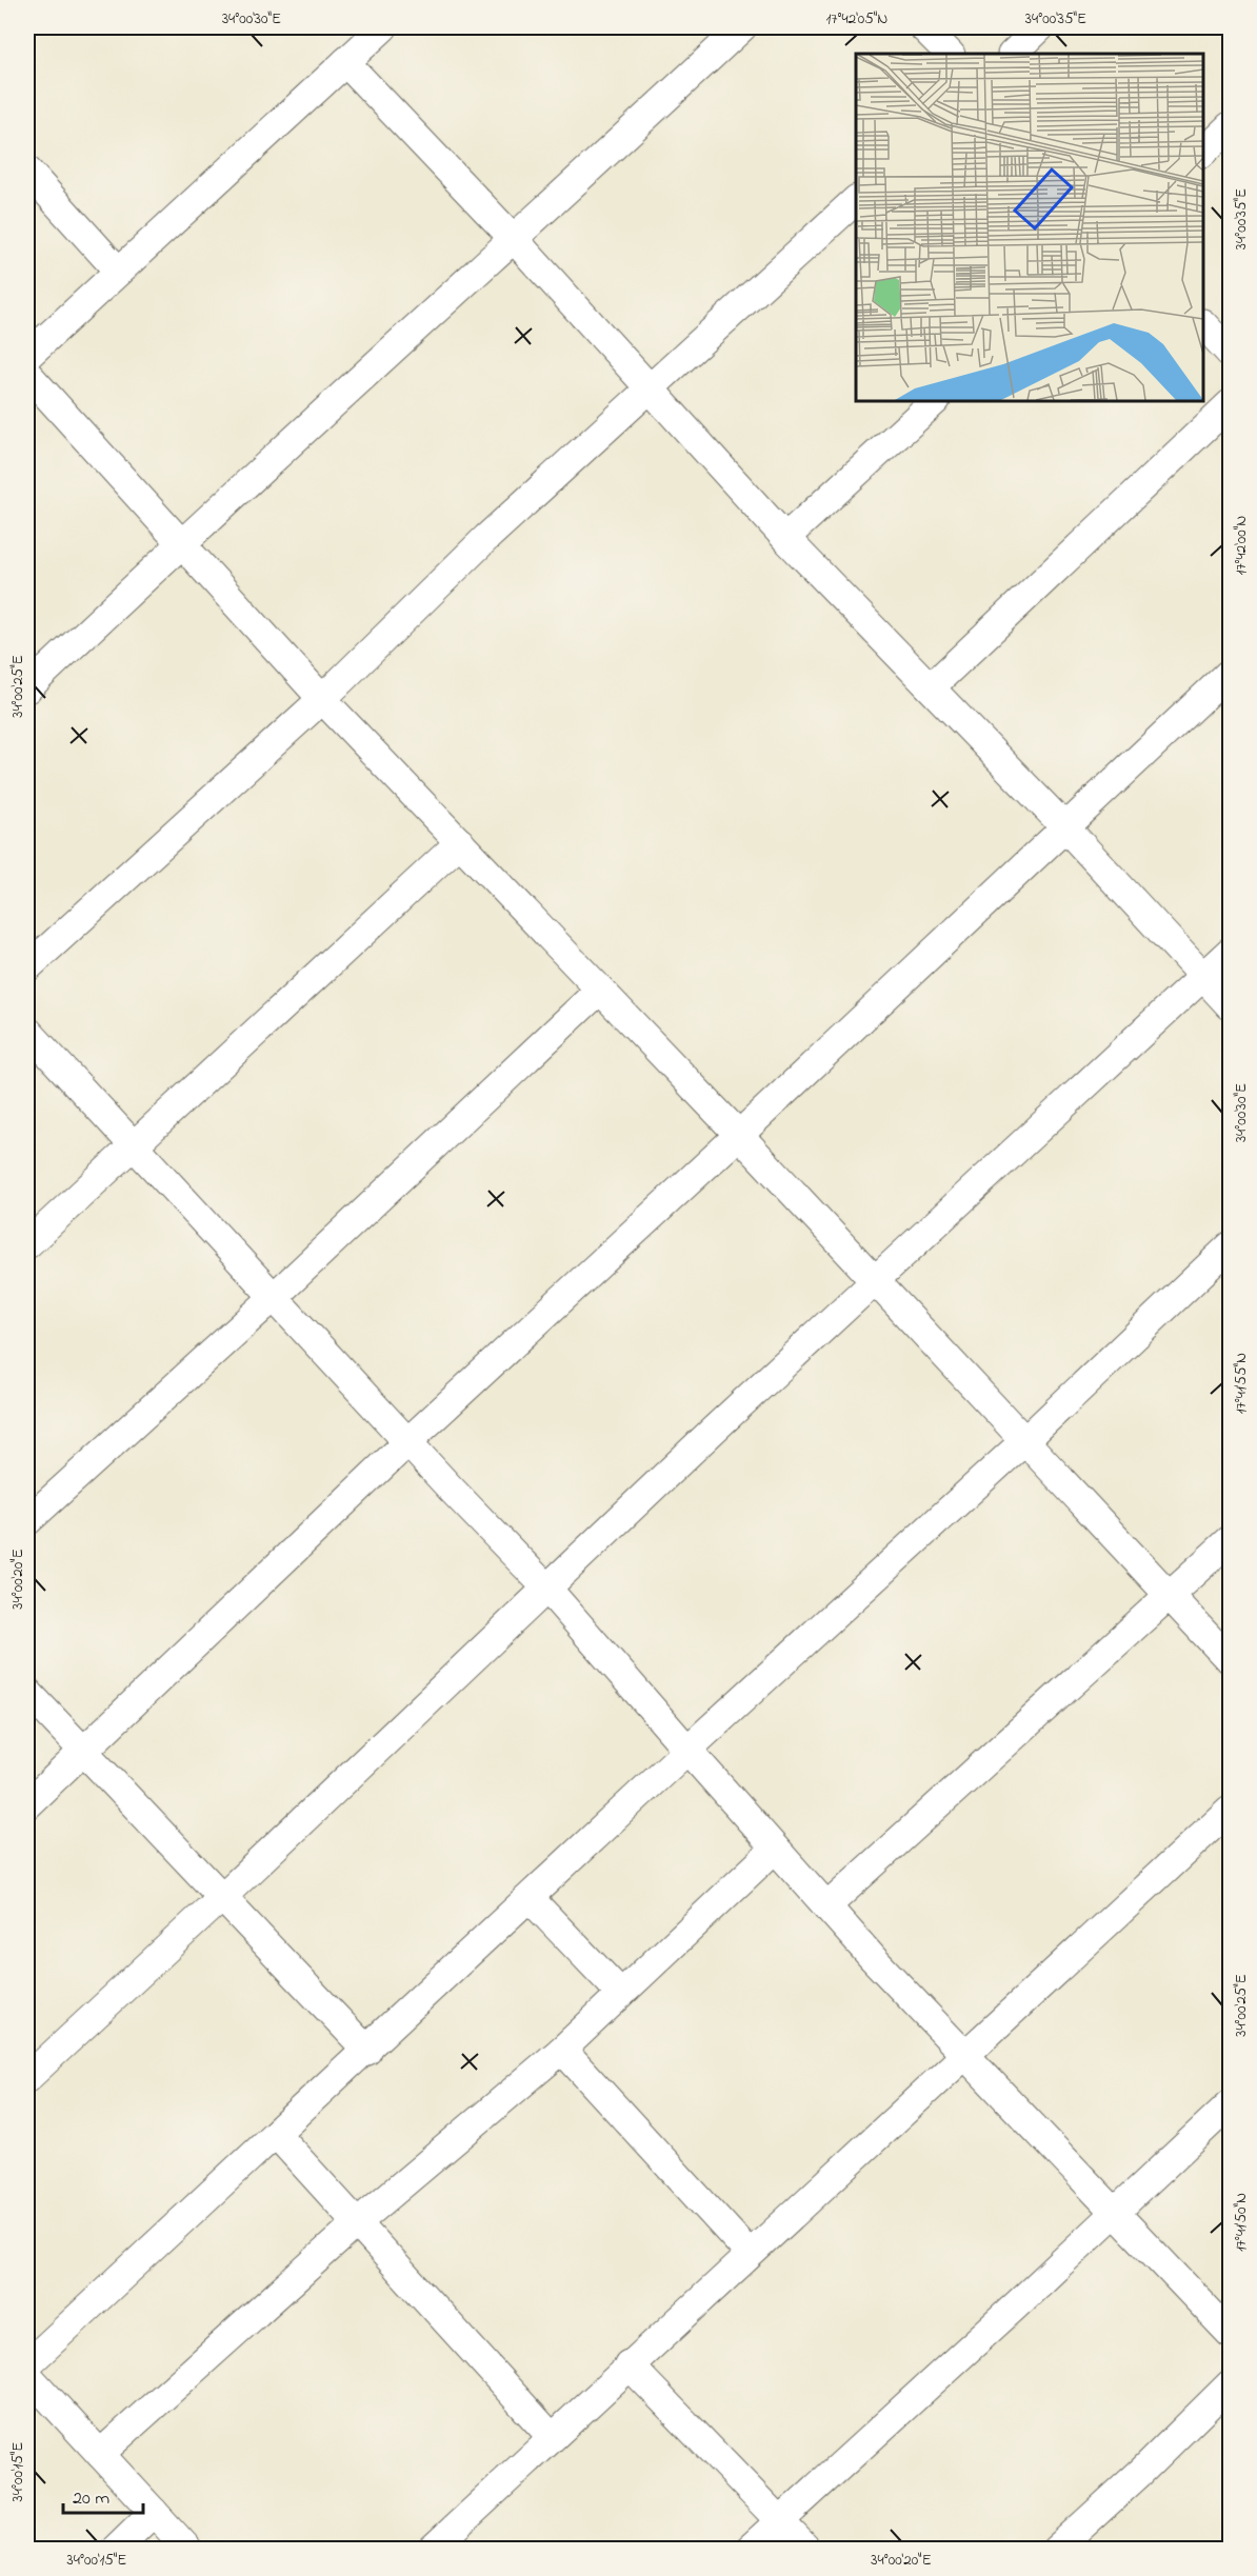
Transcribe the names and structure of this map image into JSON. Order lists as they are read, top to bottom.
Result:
{
  "scale_bar": "20 m",
  "coordinates": [
    "34°00'30\"E",
    "17°42'05\"N",
    "34°00'35\"E",
    "17°42'00\"N",
    "34°00'25\"E",
    "17°41'55\"N",
    "34°00'20\"E",
    "17°41'50\"N",
    "34°00'15\"E"
  ]
}
